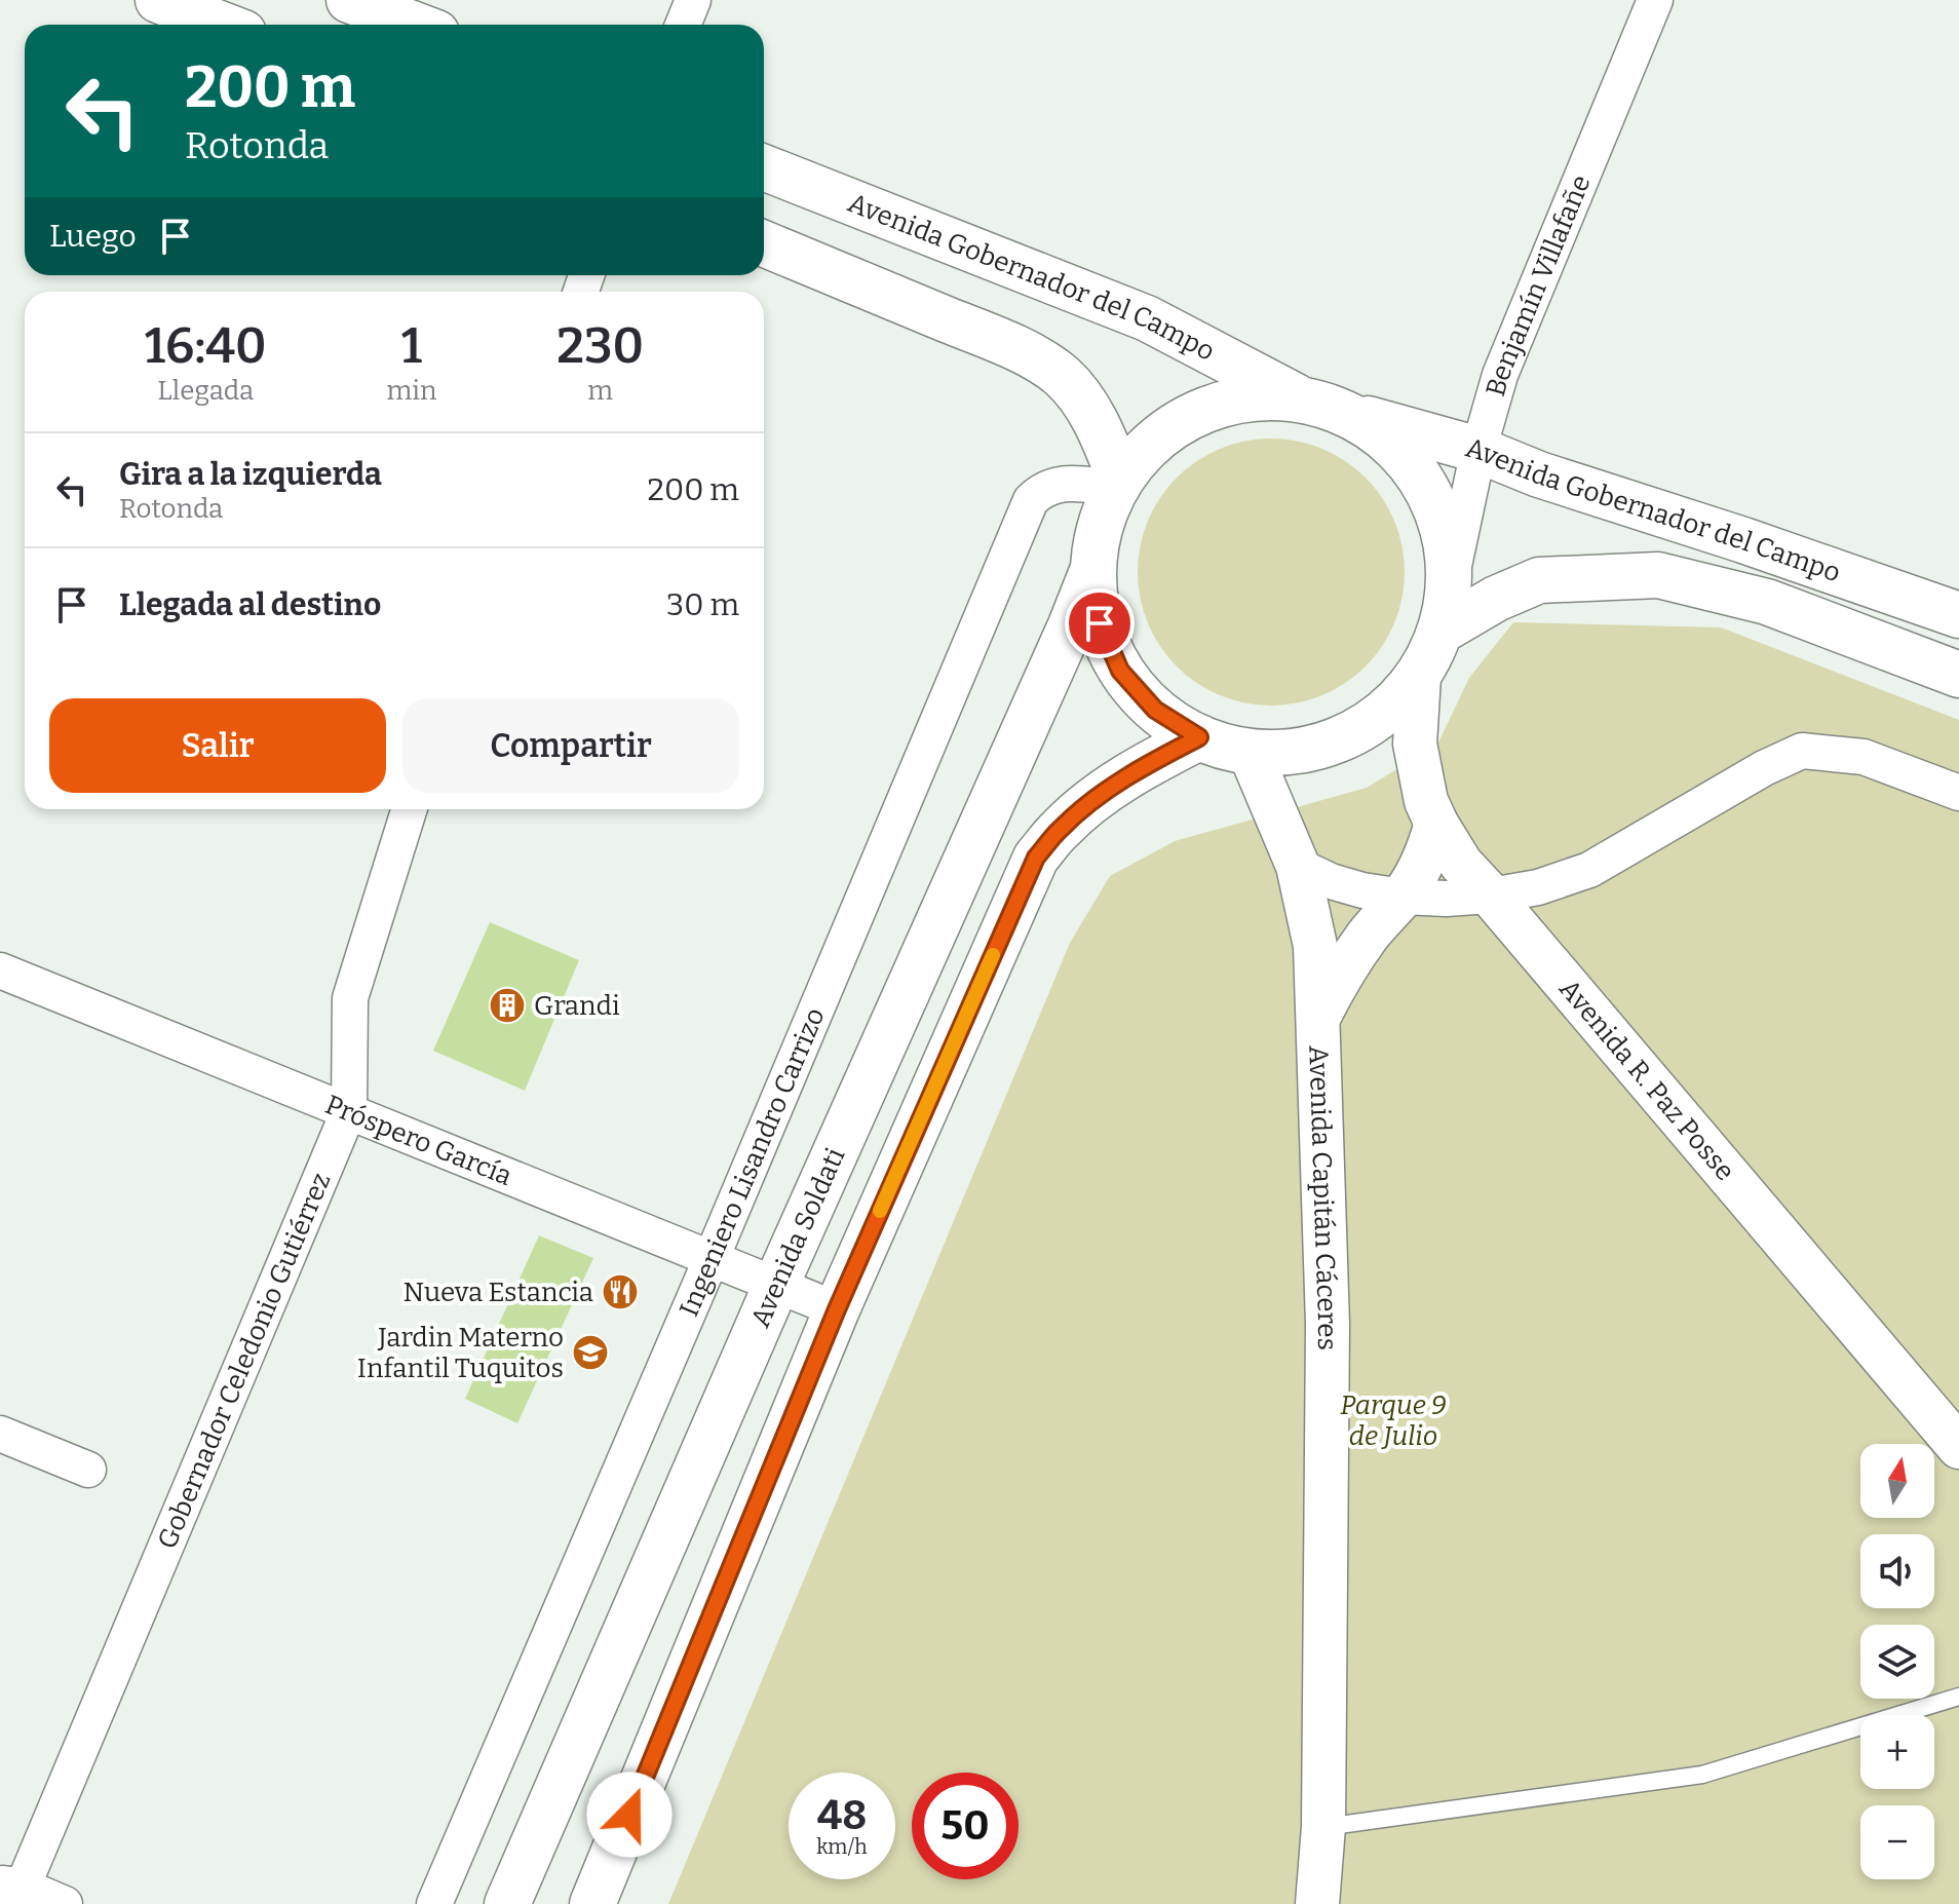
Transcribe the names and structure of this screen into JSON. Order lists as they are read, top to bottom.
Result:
{
  "streets": {
    "main road": ["Avenida Gobernador del Campo", "Avenida Soldati"],
    "street": [
      "Benjamín Villafañe",
      "Avenida R. Paz Posse",
      "Próspero García",
      "Ingeniero Lisandro Carrizo",
      "Avenida Capitán Cáceres",
      "Gobernador Celedonio Gutiérrez"
    ]
  },
  "crossings": [
    ["Avenida Gobernador del Campo", "Benjamín Villafañe"],
    ["Próspero García", "Ingeniero Lisandro Carrizo"],
    ["Próspero García", "Avenida Soldati"],
    ["Próspero García", "Gobernador Celedonio Gutiérrez"]
  ],
  "parks": ["Parque 9 de Julio"],
  "places": {
    "building": ["Grandi"],
    "restaurant": ["Nueva Estancia"],
    "school or university": ["Jardin Materno Infantil Tuquitos"]
  },
  "north": "top",
  "page": {
    "turn": ["200 m", "Rotonda"],
    "then": "Luego",
    "eta": [
      "16:40",
      "Llegada",
      "1",
      "min",
      "230",
      "m"
    ],
    "list": [
      {
        "name": "Gira a la izquierda",
        "note": "Rotonda",
        "value": "200 m"
      },
      {
        "name": "Llegada al destino",
        "value": "30 m"
      }
    ],
    "buttons": ["Salir", "Compartir"],
    "map_buttons": ["+", "−"],
    "speed": "48 km/h",
    "limit": "50"
  }
}
